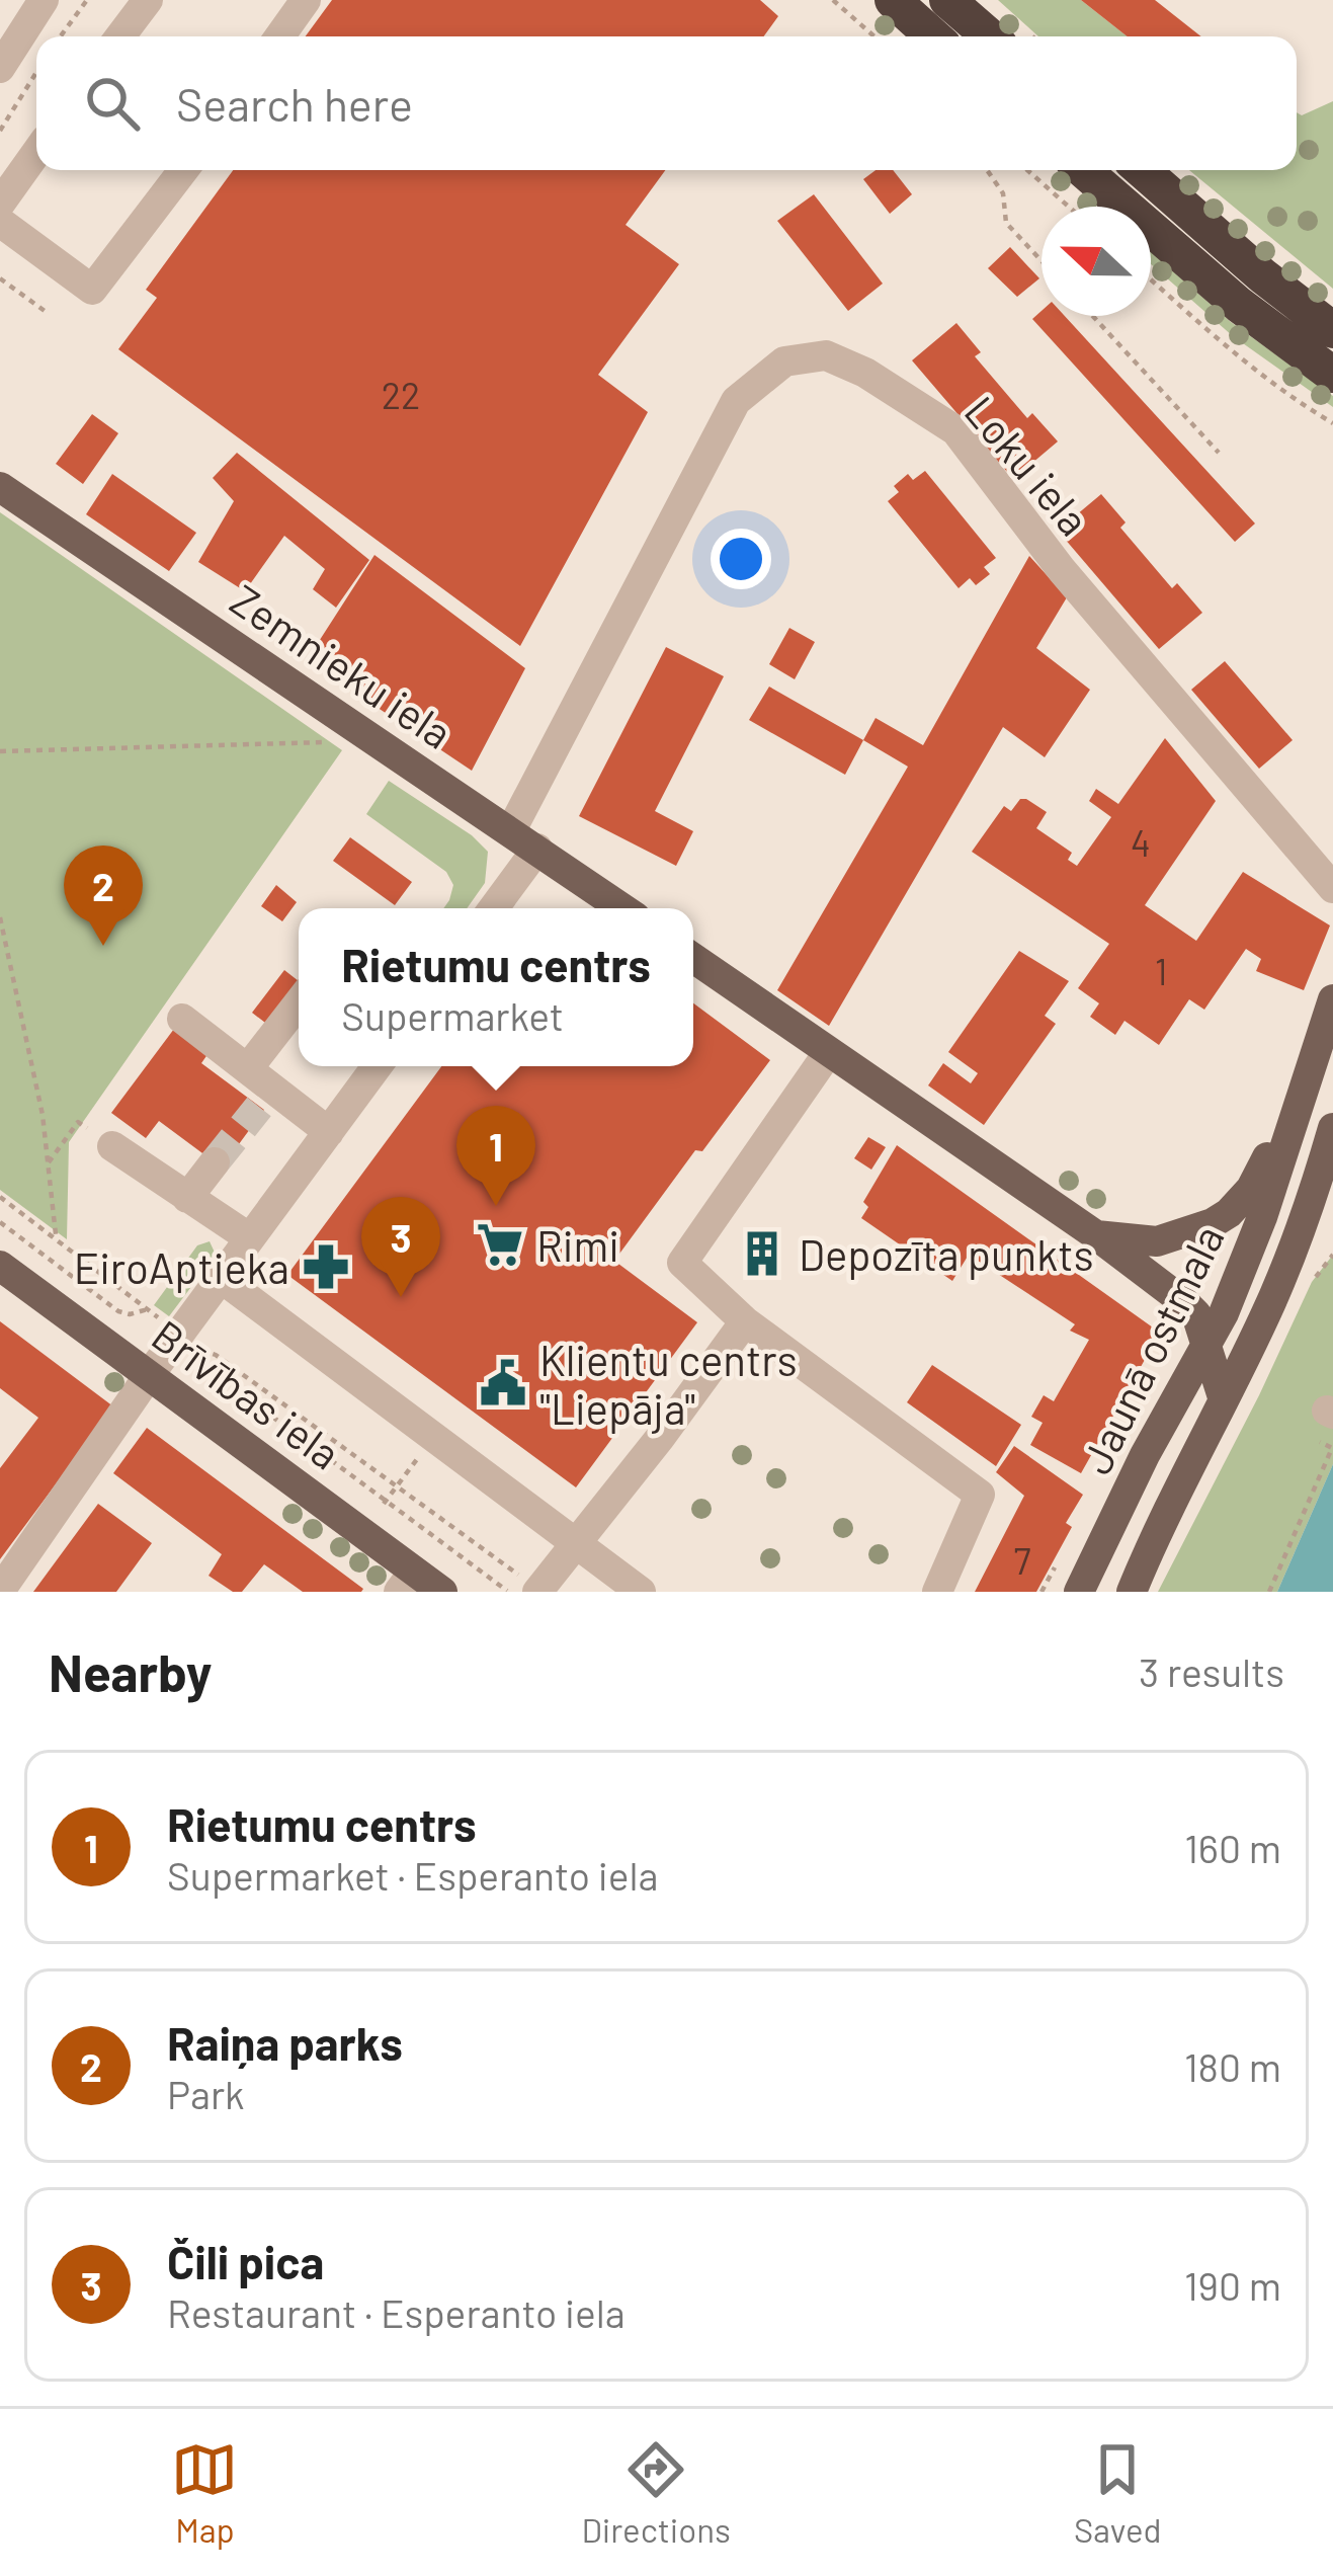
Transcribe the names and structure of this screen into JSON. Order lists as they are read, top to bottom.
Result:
{
  "streets": {
    "main road": ["Zemnieku iela", "Jaunā ostmala", "Brīvības iela"],
    "street": ["Loku iela"]
  },
  "crossings": [
    ["Loku iela", "Zemnieku iela"]
  ],
  "places": {
    "supermarket": ["Rimi"],
    "building": ["Depozīta punkts"],
    "pharmacy": ["EiroAptieka"],
    "public building": ["Klientu centrs \"Liepāja\""]
  },
  "house_numbers": [
    "22",
    "4",
    "1",
    "7"
  ],
  "north": "left",
  "page": {
    "search": "Search here",
    "pins": ["2", "1", "3"],
    "popup": ["Rietumu centrs", "Supermarket"],
    "heading": ["Nearby", "3 results"],
    "list": [
      {
        "mark": "1",
        "name": "Rietumu centrs",
        "note": "Supermarket · Esperanto iela",
        "value": "160 m"
      },
      {
        "mark": "2",
        "name": "Raiņa parks",
        "note": "Park",
        "value": "180 m"
      },
      {
        "mark": "3",
        "name": "Čili pica",
        "note": "Restaurant · Esperanto iela",
        "value": "190 m"
      }
    ],
    "nav": ["Map", "Directions", "Saved"]
  }
}
